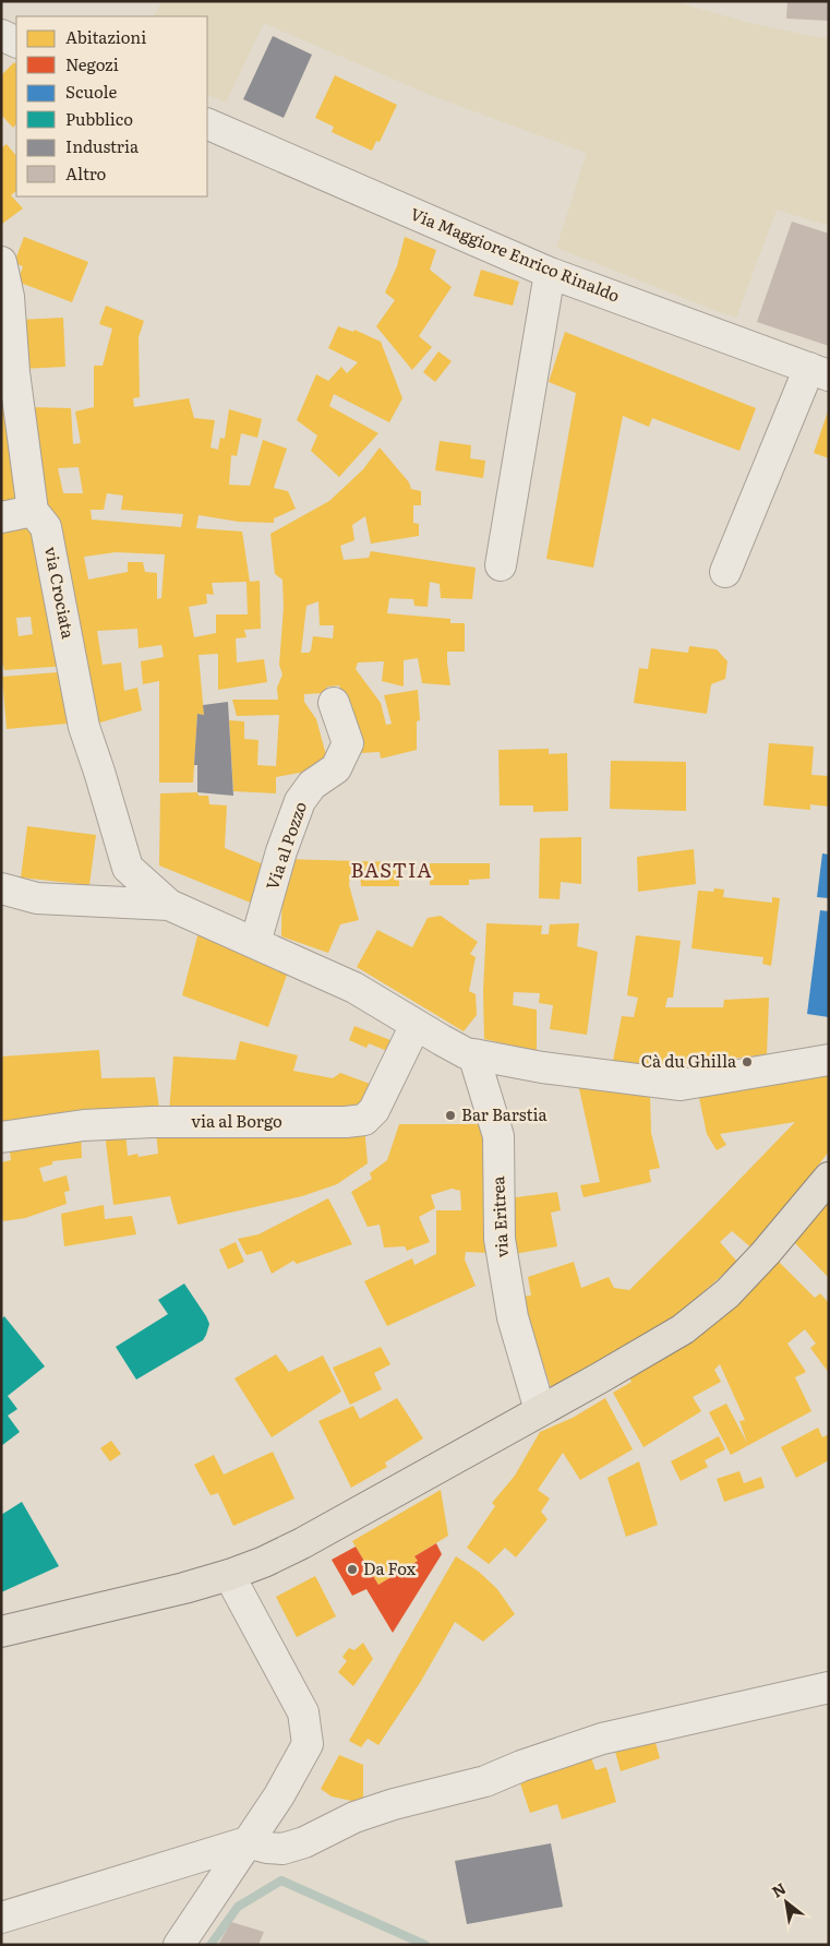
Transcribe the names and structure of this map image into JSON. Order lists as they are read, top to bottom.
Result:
{
  "streets": {
    "street": [
      "Via Maggiore Enrico Rinaldo",
      "via Crociata",
      "Via al Pozzo",
      "via al Borgo",
      "via Eritrea"
    ]
  },
  "districts": ["BASTIA"],
  "places": ["Cà du Ghilla", "Bar Barstia", "Da Fox"],
  "legend": [
    "Abitazioni",
    "Negozi",
    "Scuole",
    "Pubblico",
    "Industria",
    "Altro"
  ],
  "north": "top left"
}
